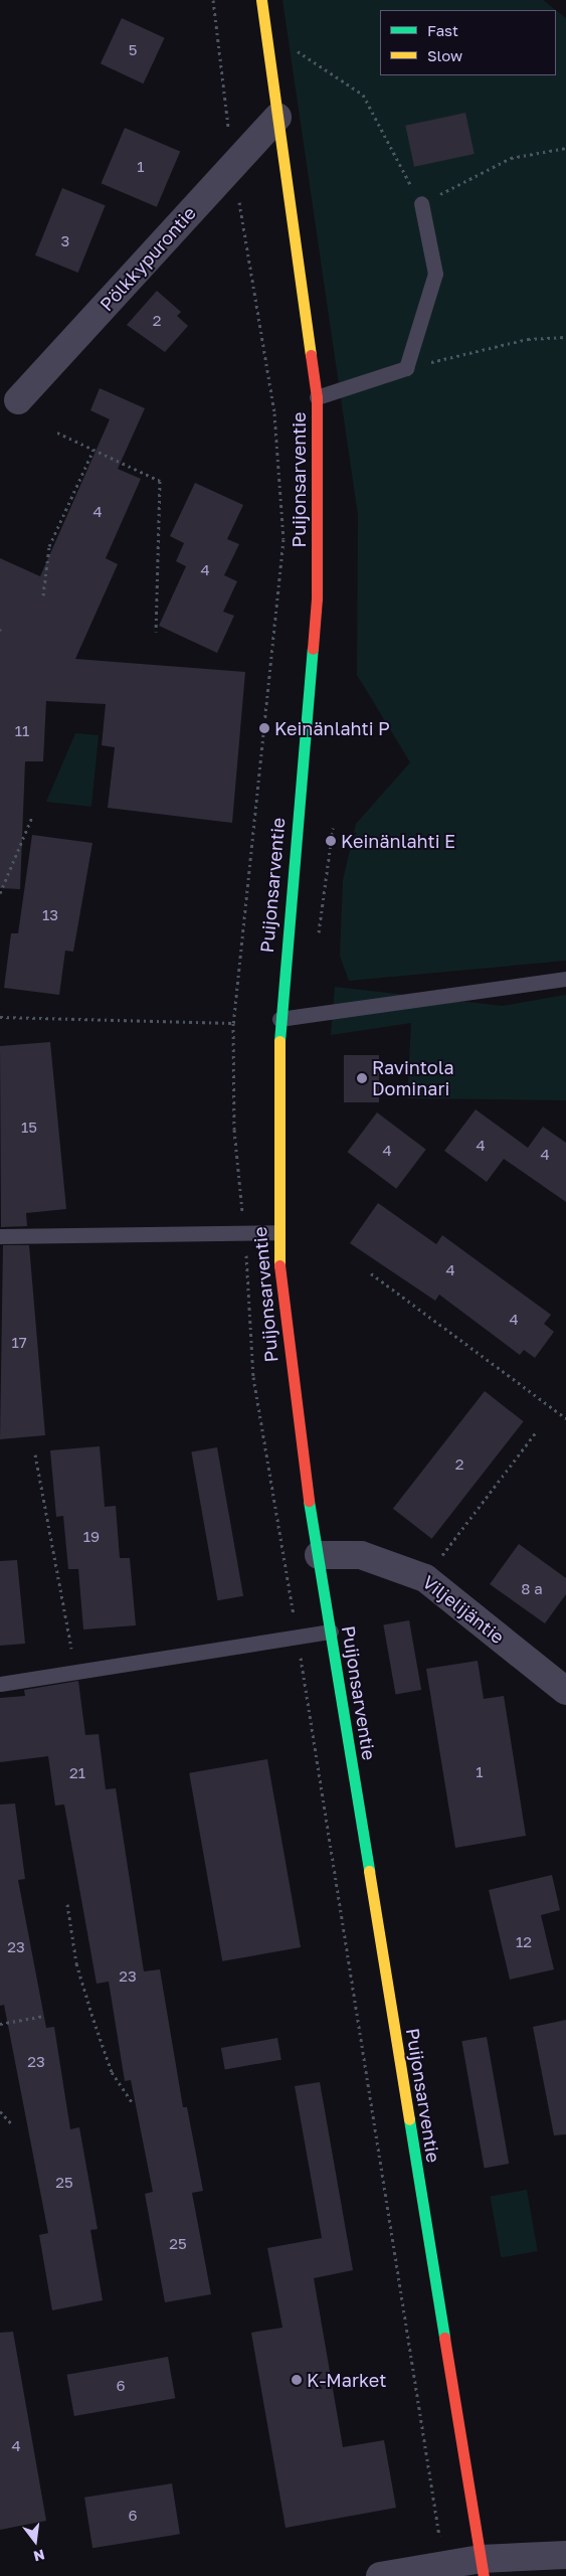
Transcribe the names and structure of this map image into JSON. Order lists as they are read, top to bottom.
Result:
{
  "streets": {
    "main road": ["Puijonsarventie"],
    "street": ["Pölkkypurontie", "Viljelijäntie"]
  },
  "crossings": [
    ["Pölkkypurontie", "Puijonsarventie"],
    ["Puijonsarventie", "Viljelijäntie"]
  ],
  "places": [
    "Keinänlahti P",
    "Keinänlahti E",
    "Ravintola Dominari",
    "K-Market"
  ],
  "house_numbers": [
    "5",
    "1",
    "3",
    "2",
    "4",
    "4",
    "11",
    "13",
    "15",
    "4",
    "4",
    "4",
    "4",
    "4",
    "17",
    "2",
    "19",
    "8 a",
    "1",
    "21",
    "12",
    "23",
    "23",
    "23",
    "25",
    "25",
    "6",
    "4",
    "6"
  ],
  "legend": ["Fast", "Slow"],
  "north": "bottom"
}
